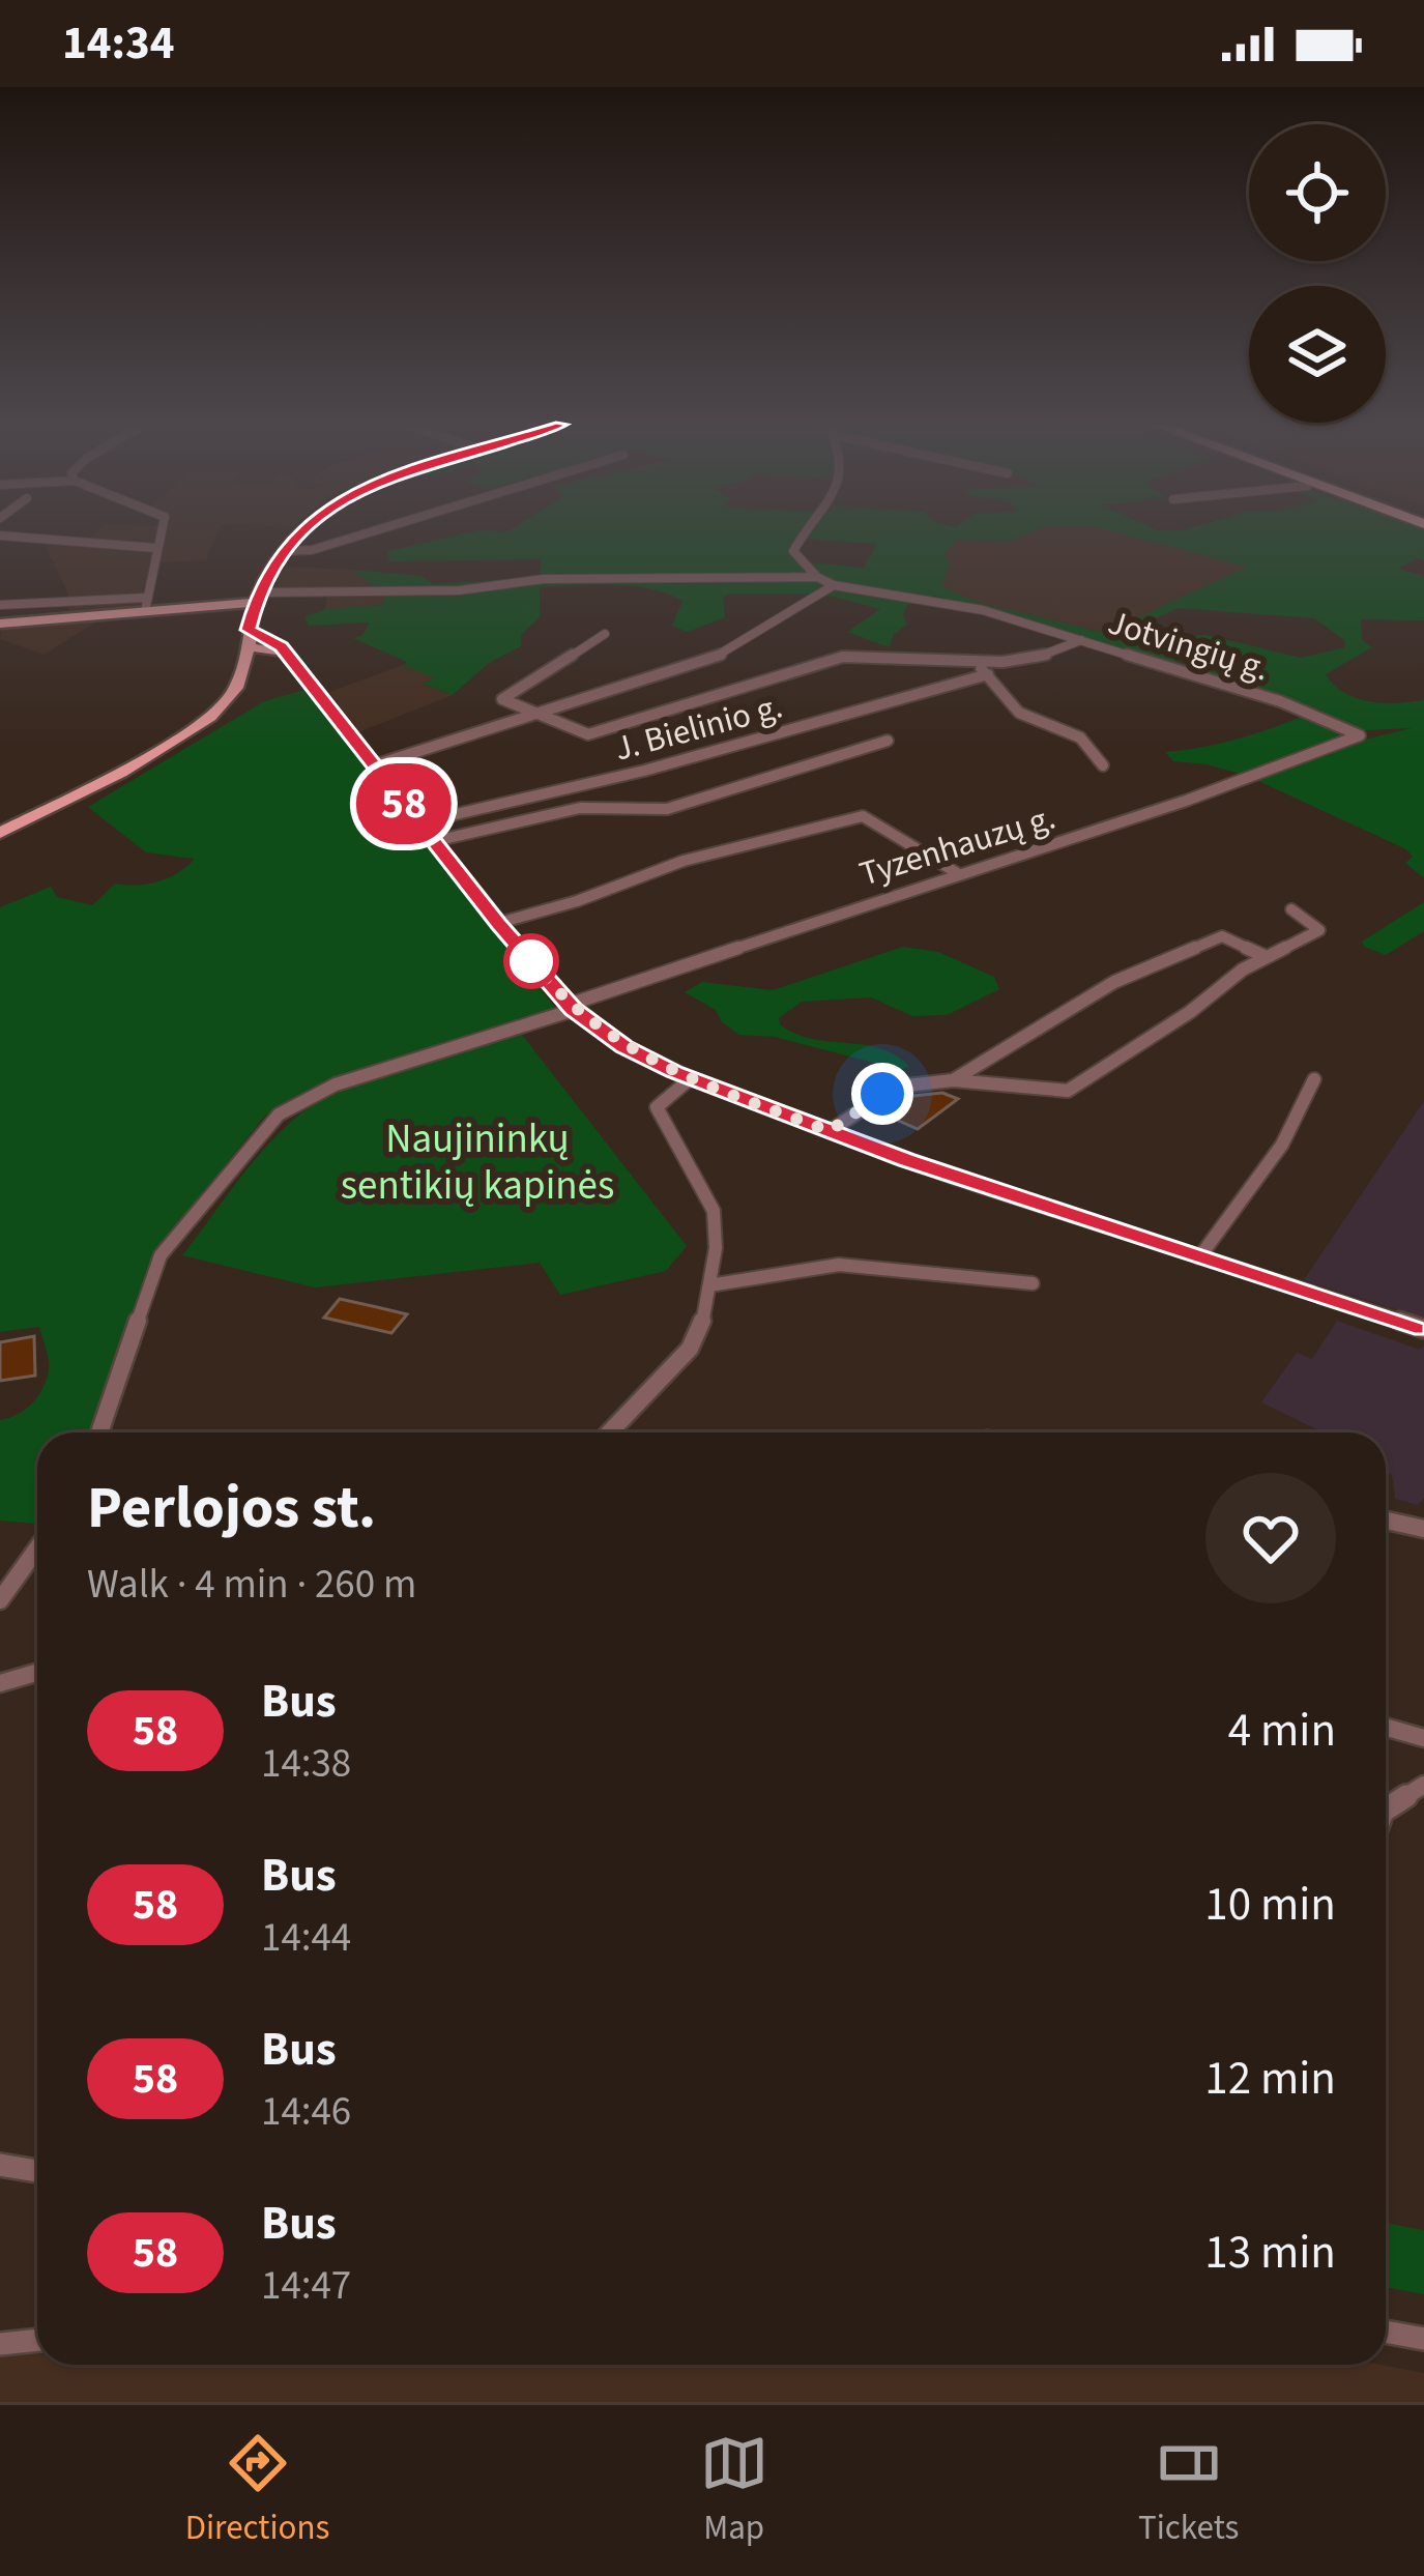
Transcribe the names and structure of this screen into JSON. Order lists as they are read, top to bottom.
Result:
{
  "streets": {
    "street": ["Jotvingių g.", "J. Bielinio g.", "Tyzenhauzų g."]
  },
  "crossings": [
    ["Jotvingių g.", "Tyzenhauzų g."]
  ],
  "parks": ["Naujininkų sentikių kapinės"],
  "lines": ["bus line 58"],
  "page": {
    "status": "14:34",
    "on_map": "58",
    "heading": ["Perlojos st.", "Walk · 4 min · 260 m"],
    "list": [
      {
        "mark": "58",
        "name": "Bus",
        "note": "14:38",
        "value": "4 min"
      },
      {
        "mark": "58",
        "name": "Bus",
        "note": "14:44",
        "value": "10 min"
      },
      {
        "mark": "58",
        "name": "Bus",
        "note": "14:46",
        "value": "12 min"
      },
      {
        "mark": "58",
        "name": "Bus",
        "note": "14:47",
        "value": "13 min"
      }
    ],
    "tabs": ["Directions", "Map", "Tickets"]
  }
}
